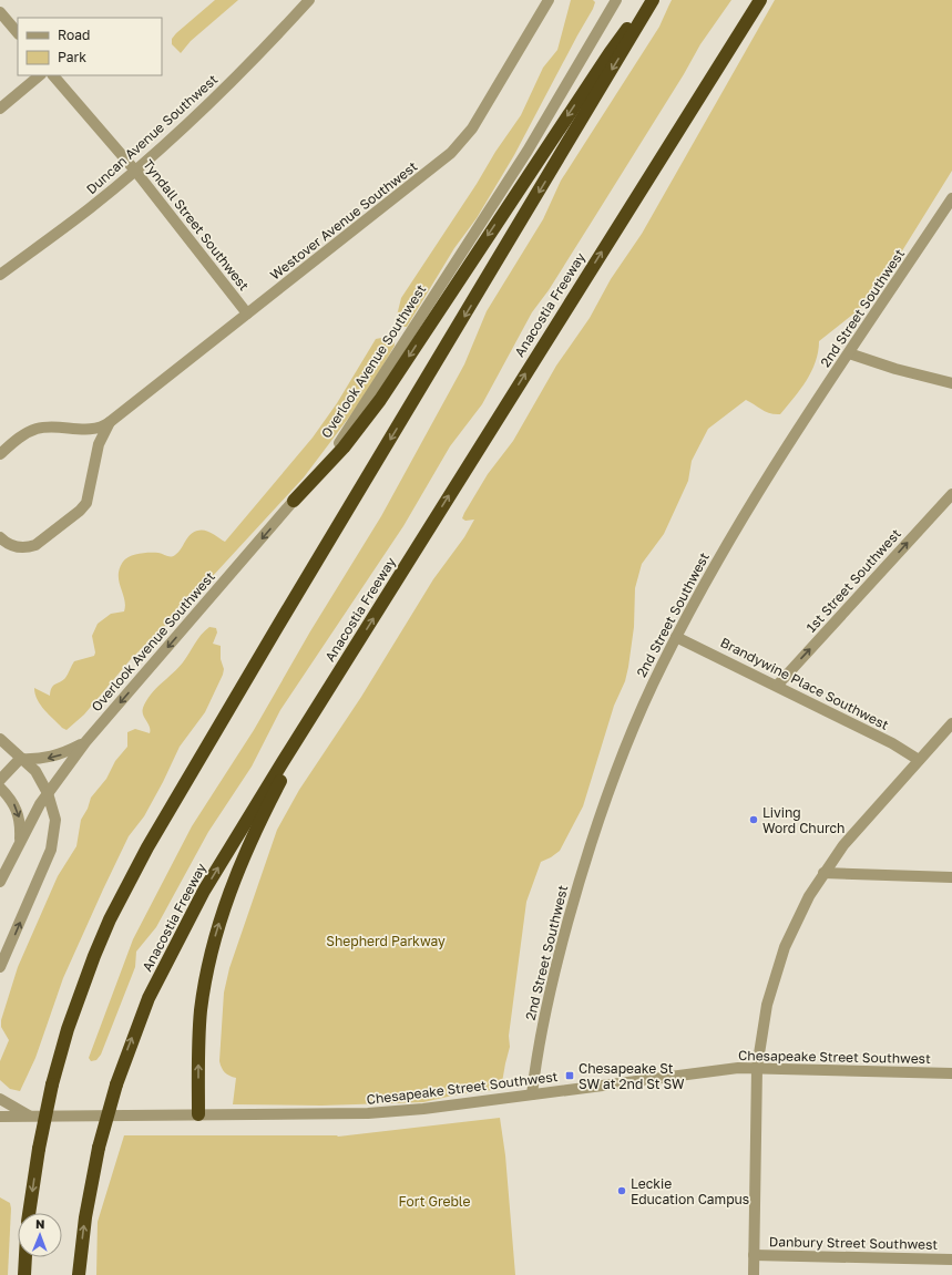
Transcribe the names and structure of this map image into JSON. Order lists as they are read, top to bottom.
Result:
{
  "streets": {
    "highway": ["Anacostia Freeway"],
    "street": [
      "Duncan Avenue Southwest",
      "Westover Avenue Southwest",
      "Tyndall Street Southwest",
      "2nd Street Southwest",
      "Overlook Avenue Southwest",
      "1st Street Southwest",
      "Brandywine Place Southwest",
      "Chesapeake Street Southwest",
      "Danbury Street Southwest"
    ]
  },
  "crossings": [
    ["Duncan Avenue Southwest", "Tyndall Street Southwest"],
    ["Westover Avenue Southwest", "Tyndall Street Southwest"],
    ["2nd Street Southwest", "Brandywine Place Southwest"],
    ["2nd Street Southwest", "Chesapeake Street Southwest"],
    ["1st Street Southwest", "Brandywine Place Southwest"]
  ],
  "one_way": ["1st Street Southwest"],
  "parks": ["Shepherd Parkway", "Fort Greble"],
  "places": {
    "other": ["Living Word Church", "Leckie Education Campus"],
    "transit": ["Chesapeake St SW at 2nd St SW"]
  },
  "legend": ["Road", "Park"],
  "north": "top"
}
